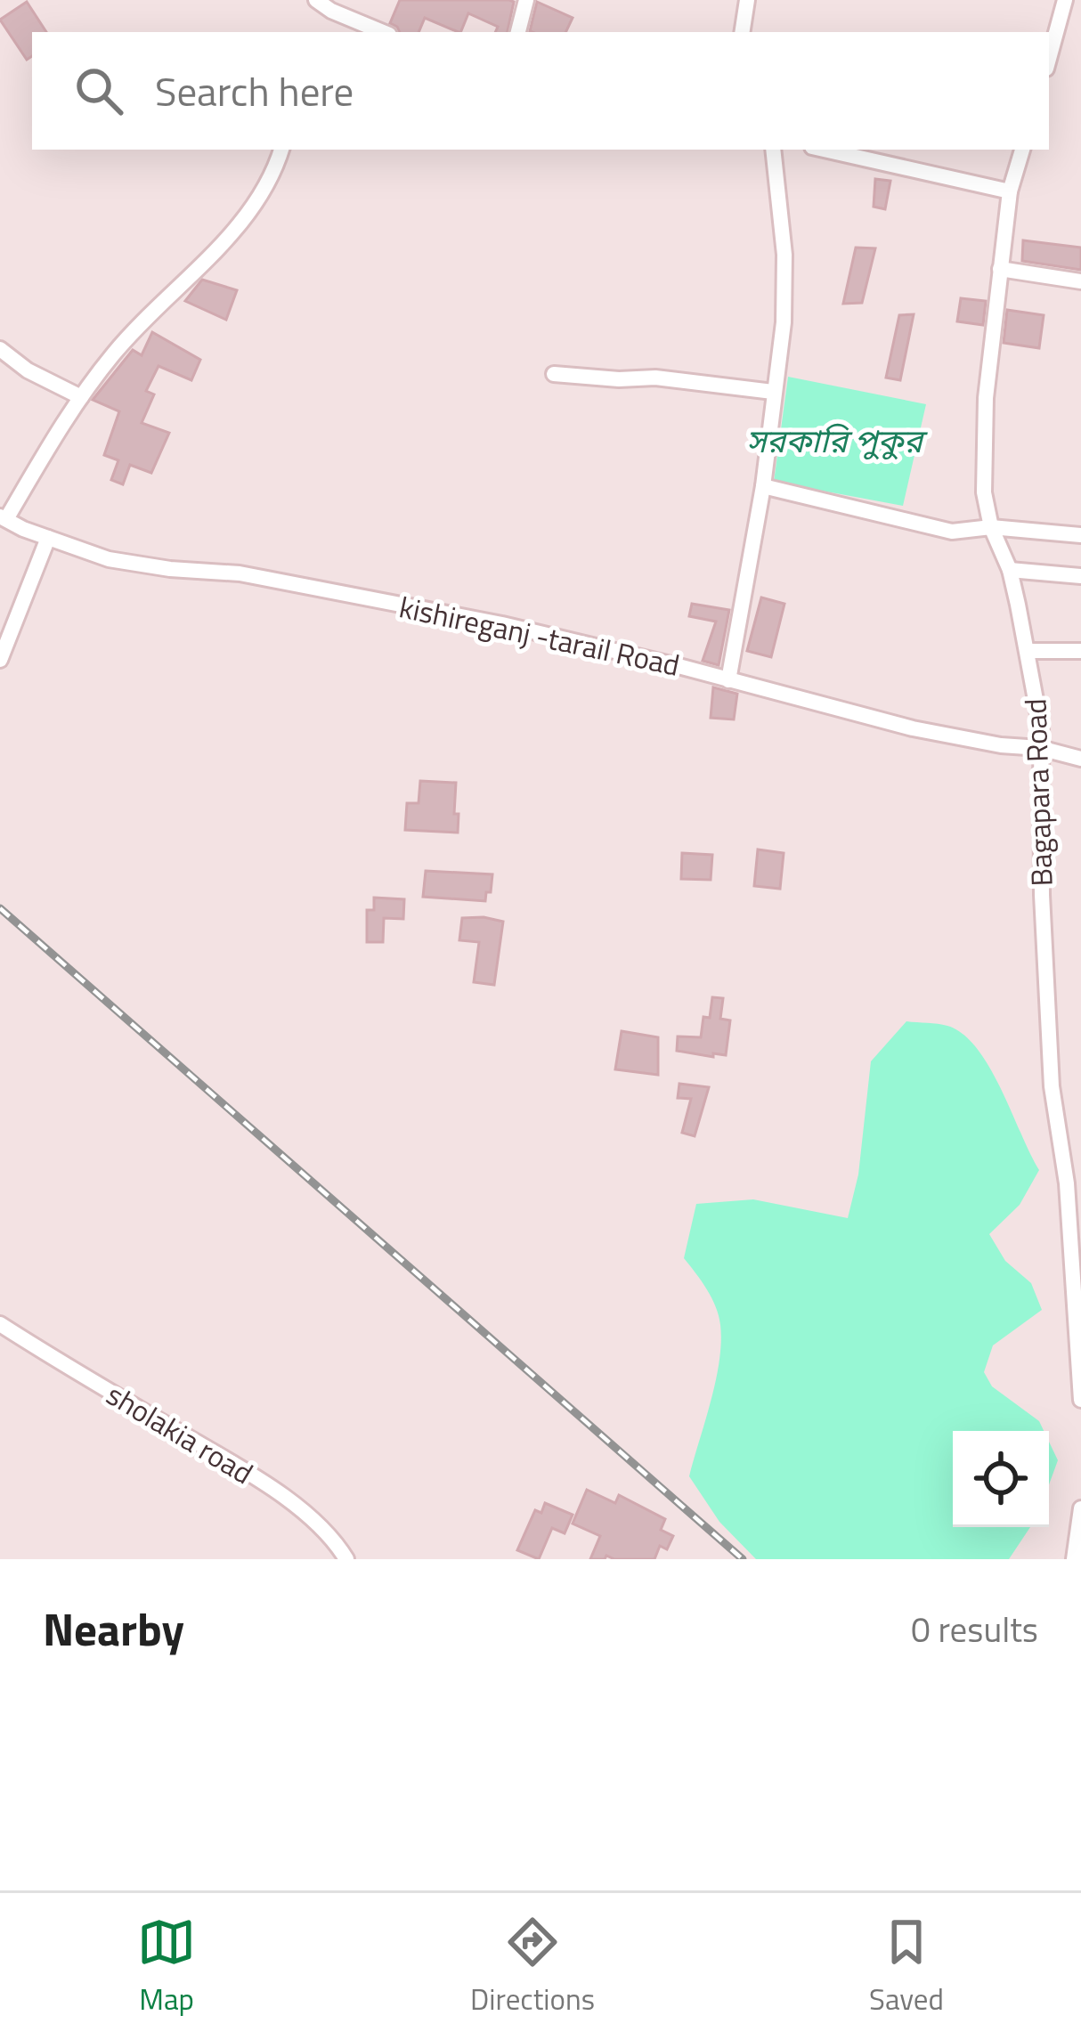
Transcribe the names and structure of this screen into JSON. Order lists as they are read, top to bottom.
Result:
{
  "streets": {
    "street": ["kishireganj -tarail Road", "Bagapara Road", "sholakia road"]
  },
  "crossings": [
    ["kishireganj -tarail Road", "Bagapara Road"]
  ],
  "water": ["সরকারি পুকুর"],
  "page": {
    "search": "Search here",
    "heading": ["Nearby", "0 results"],
    "nav": ["Map", "Directions", "Saved"]
  }
}
